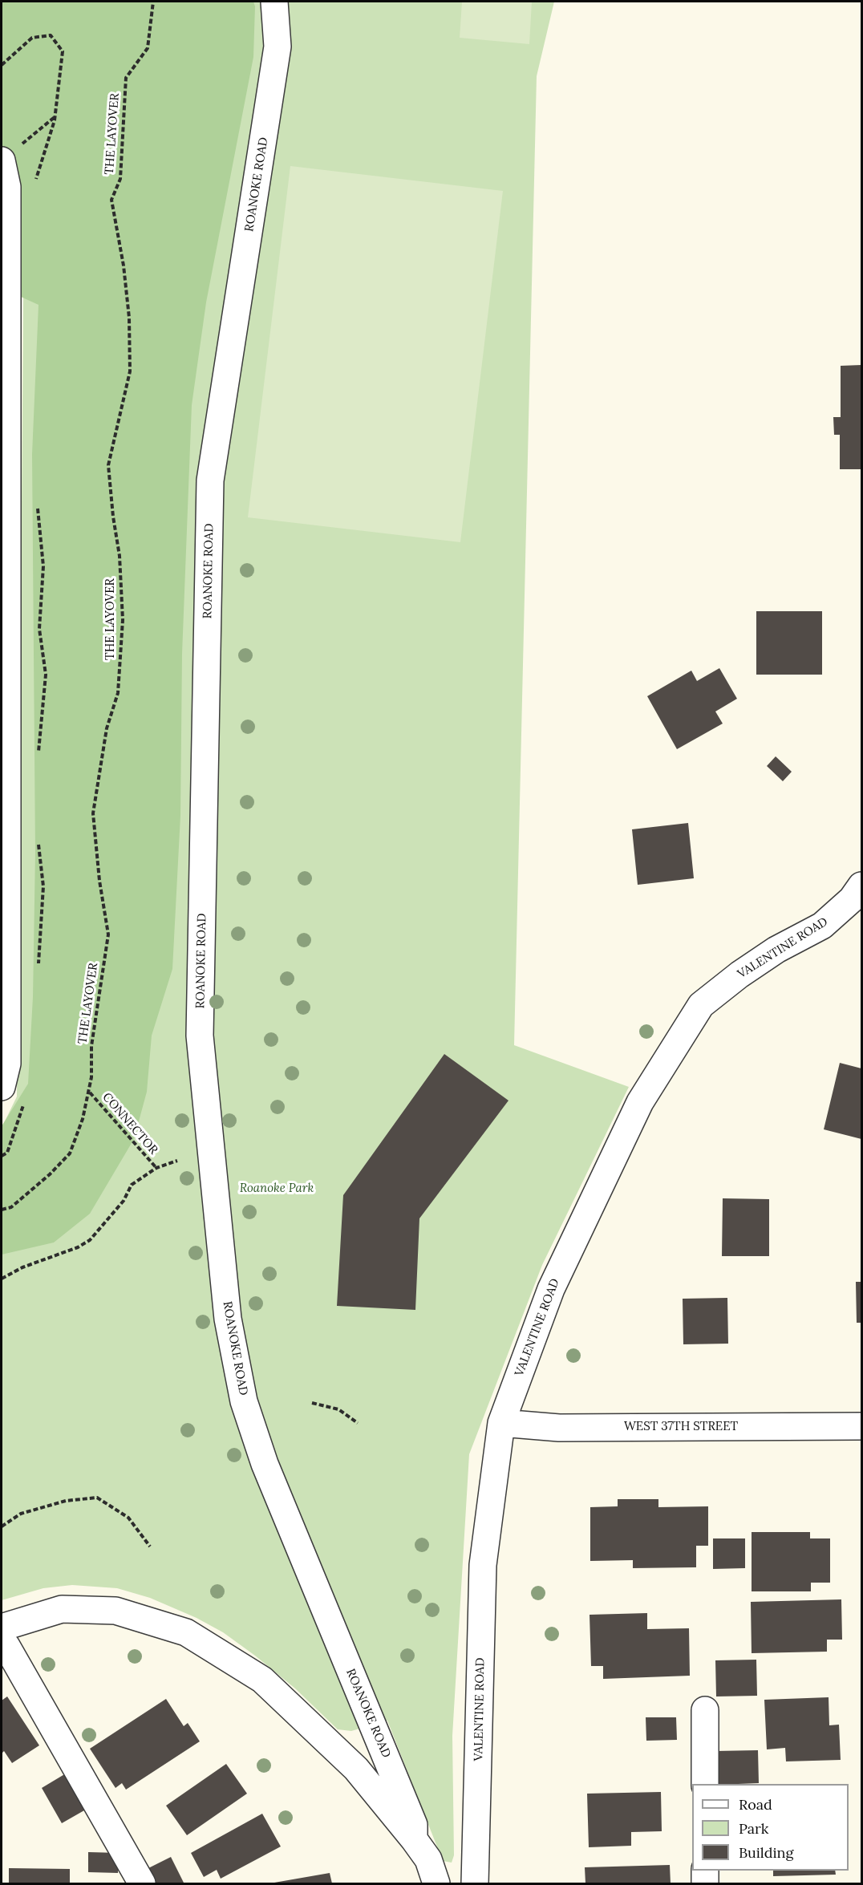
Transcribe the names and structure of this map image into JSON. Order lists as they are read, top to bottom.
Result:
{
  "streets": {
    "street": ["ROANOKE ROAD", "VALENTINE ROAD", "WEST 37TH STREET"],
    "path": ["THE LAYOVER", "CONNECTOR"]
  },
  "crossings": [
    ["THE LAYOVER", "CONNECTOR"],
    ["VALENTINE ROAD", "WEST 37TH STREET"]
  ],
  "parks": ["Roanoke Park"],
  "legend": ["Road", "Park", "Building"]
}
